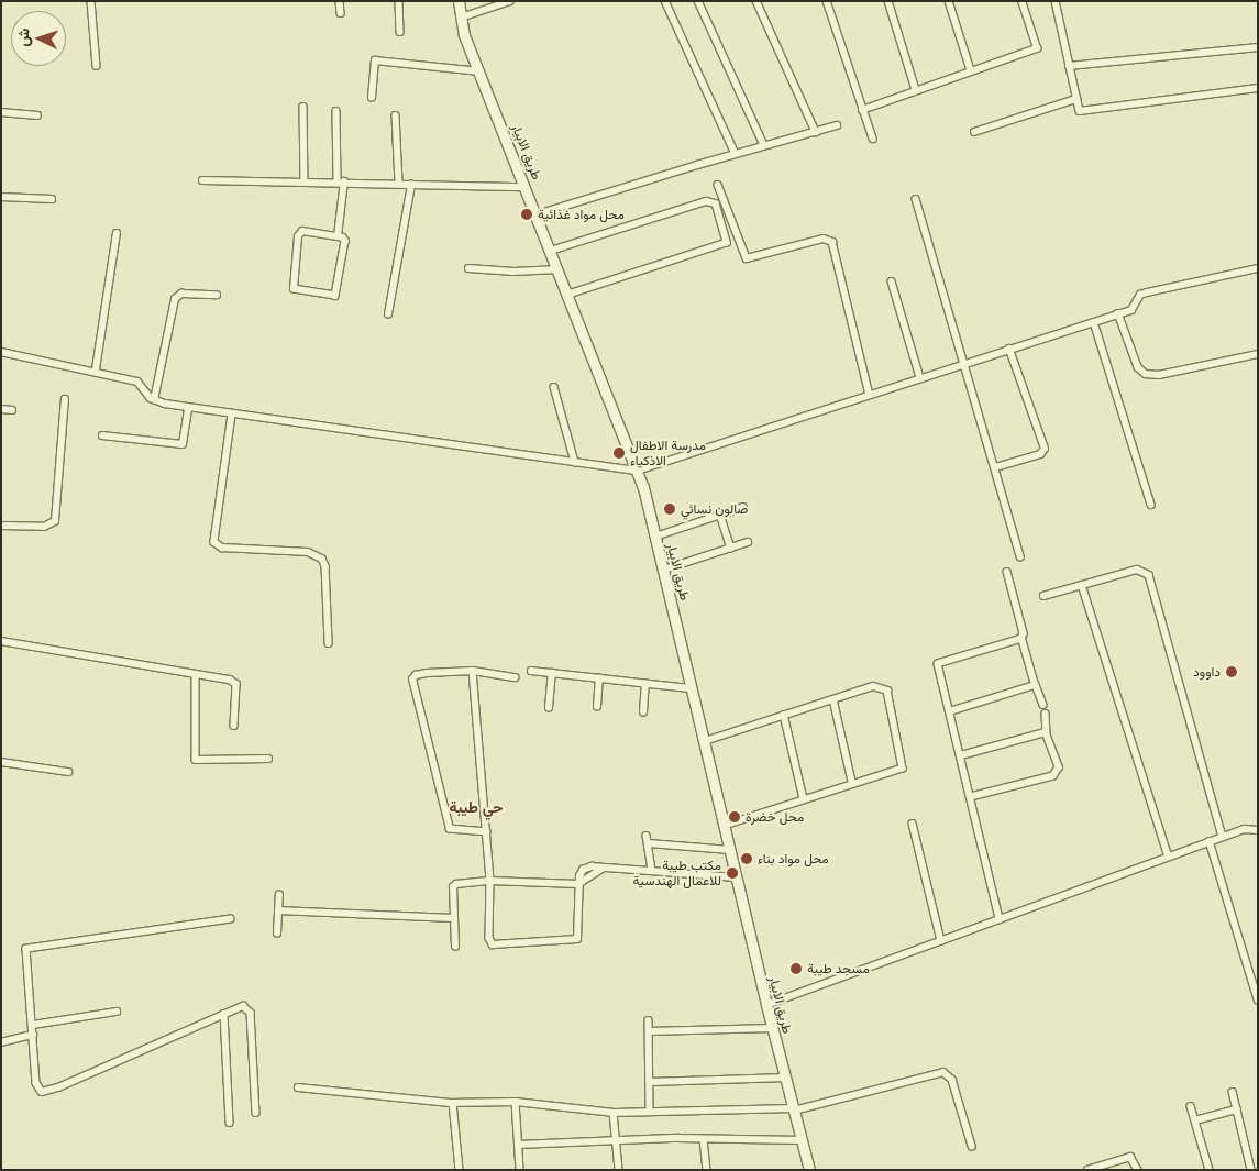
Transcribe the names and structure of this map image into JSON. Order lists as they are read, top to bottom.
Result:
{
  "streets": {
    "main road": ["طريق الابيار"]
  },
  "districts": ["حي طيبة"],
  "places": [
    "محل مواد غذائية",
    "مدرسة الاطفال الاذكياء",
    "صالون نسائي",
    "داوود",
    "محل خضرة",
    "محل مواد بناء",
    "مكتب طيبة للاعمال الهندسية",
    "مسجد طيبة"
  ],
  "north": "left"
}
